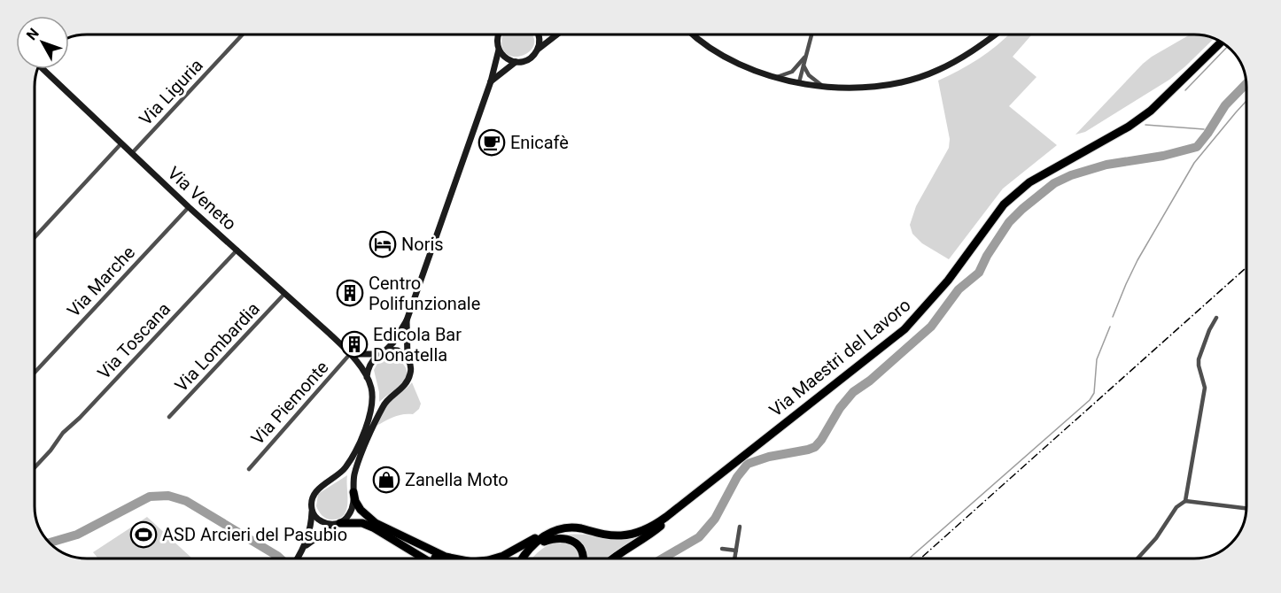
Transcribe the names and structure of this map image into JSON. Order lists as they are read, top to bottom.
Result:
{
  "streets": {
    "highway": ["Via Maestri del Lavoro"],
    "main road": ["Via Veneto"],
    "street": [
      "Via Liguria",
      "Via Marche",
      "Via Toscana",
      "Via Lombardia",
      "Via Piemonte"
    ]
  },
  "crossings": [
    ["Via Liguria", "Via Veneto"],
    ["Via Veneto", "Via Marche"],
    ["Via Veneto", "Via Toscana"],
    ["Via Veneto", "Via Lombardia"],
    ["Via Veneto", "Via Piemonte"]
  ],
  "places": {
    "cafe": ["Enicafè"],
    "hotel": ["Noris"],
    "building": ["Centro Polifunzionale", "Edicola Bar Donatella"],
    "shop": ["Zanella Moto"],
    "sports": ["ASD Arcieri del Pasubio"]
  },
  "north": "top left"
}
